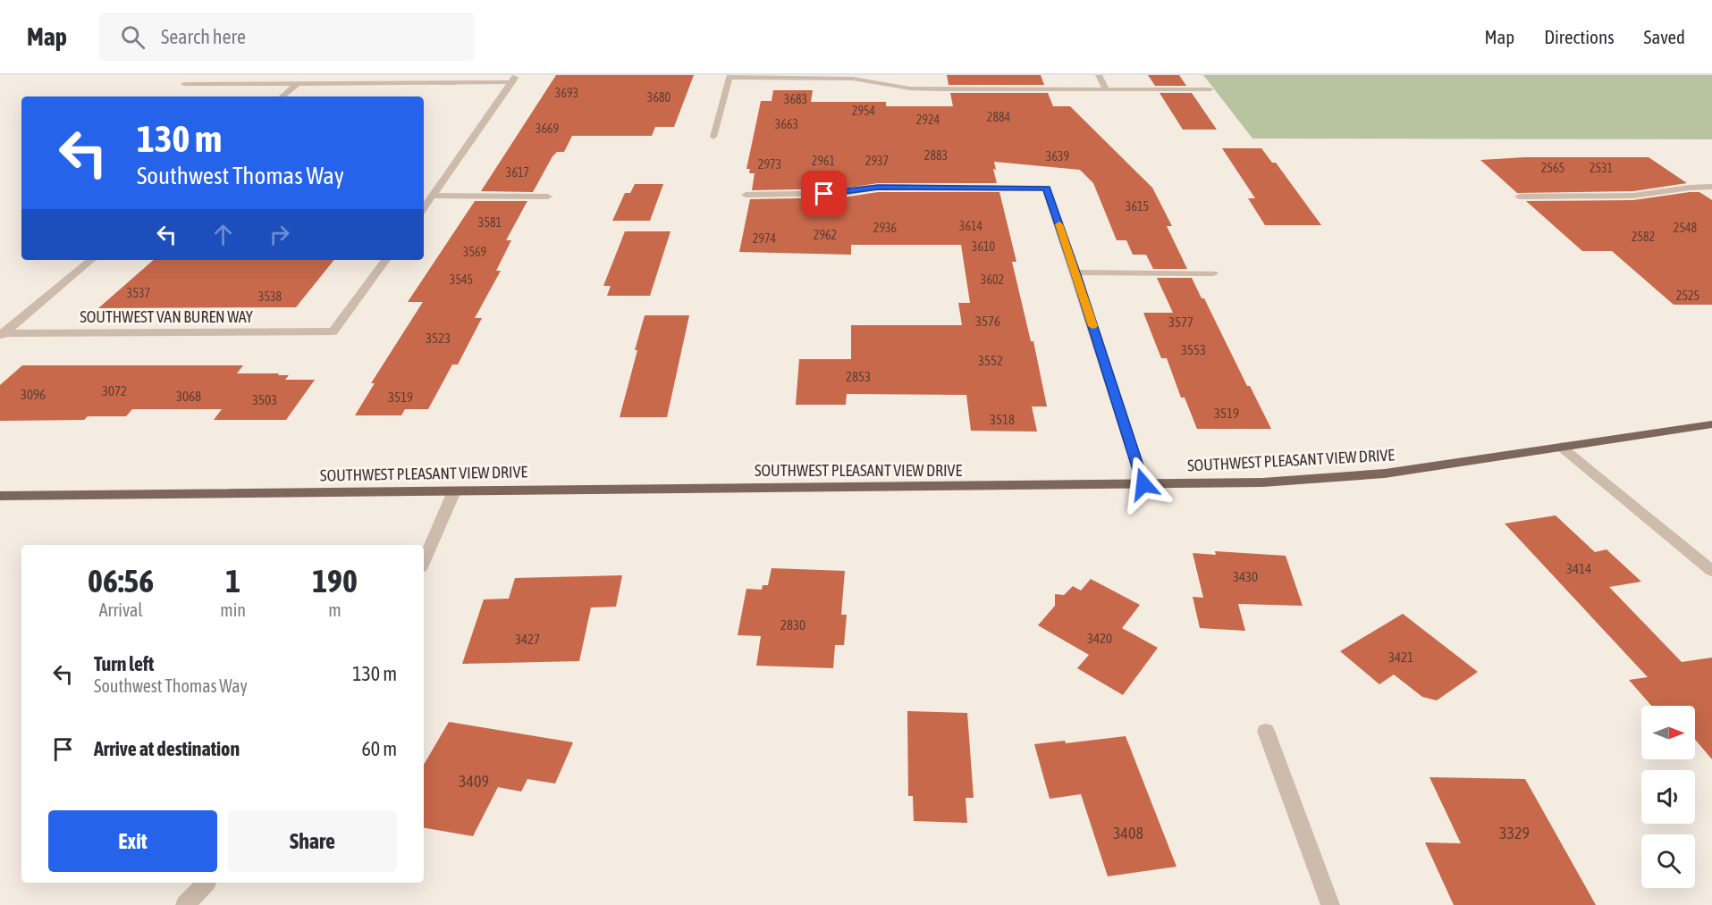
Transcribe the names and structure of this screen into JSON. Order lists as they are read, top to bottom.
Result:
{
  "streets": {
    "main road": ["SOUTHWEST PLEASANT VIEW DRIVE"],
    "street": ["SOUTHWEST VAN BUREN WAY"]
  },
  "house_numbers": [
    "3693",
    "3680",
    "3683",
    "2954",
    "2884",
    "2924",
    "3663",
    "3669",
    "2883",
    "3639",
    "2961",
    "2937",
    "2973",
    "2565",
    "2531",
    "3617",
    "3615",
    "3581",
    "3614",
    "2936",
    "2548",
    "2962",
    "2582",
    "2974",
    "3610",
    "3569",
    "3545",
    "3602",
    "3537",
    "2525",
    "3538",
    "3576",
    "3577",
    "3523",
    "3553",
    "3552",
    "2853",
    "3072",
    "3096",
    "3068",
    "3519",
    "3503",
    "3519",
    "3518",
    "3414",
    "3430",
    "2830",
    "3420",
    "3427",
    "3421",
    "3409",
    "3408",
    "3329"
  ],
  "north": "right",
  "page": {
    "header": "Map",
    "search": "Search here",
    "nav": ["Map", "Directions", "Saved"],
    "turn": ["130 m", "Southwest Thomas Way"],
    "eta": [
      "06:56",
      "Arrival",
      "1",
      "min",
      "190",
      "m"
    ],
    "list": [
      {
        "name": "Turn left",
        "note": "Southwest Thomas Way",
        "value": "130 m"
      },
      {
        "name": "Arrive at destination",
        "value": "60 m"
      }
    ],
    "buttons": ["Exit", "Share"]
  }
}
